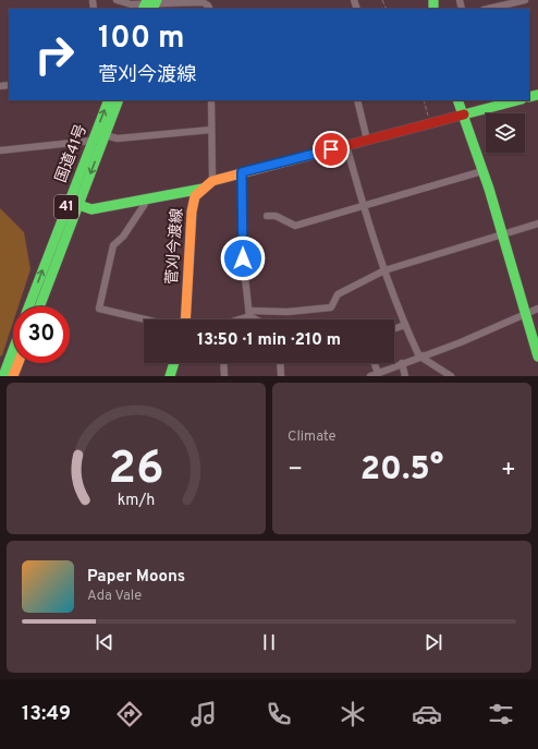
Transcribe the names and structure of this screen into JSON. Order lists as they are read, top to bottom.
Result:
{
  "streets": {
    "main road": ["国道41号", "41", "菅刈今渡線"]
  },
  "page": {
    "turn": ["100 m", "菅刈今渡線"],
    "limit": "30",
    "trip": "13:50 · 1 min · 210 m",
    "tile": "Climate",
    "heat": ["−", "20.5°", "+"],
    "song": ["Paper Moons", "Ada Vale"],
    "tabs": "13:49",
    "gauge": ["26", "km/h"]
  }
}
